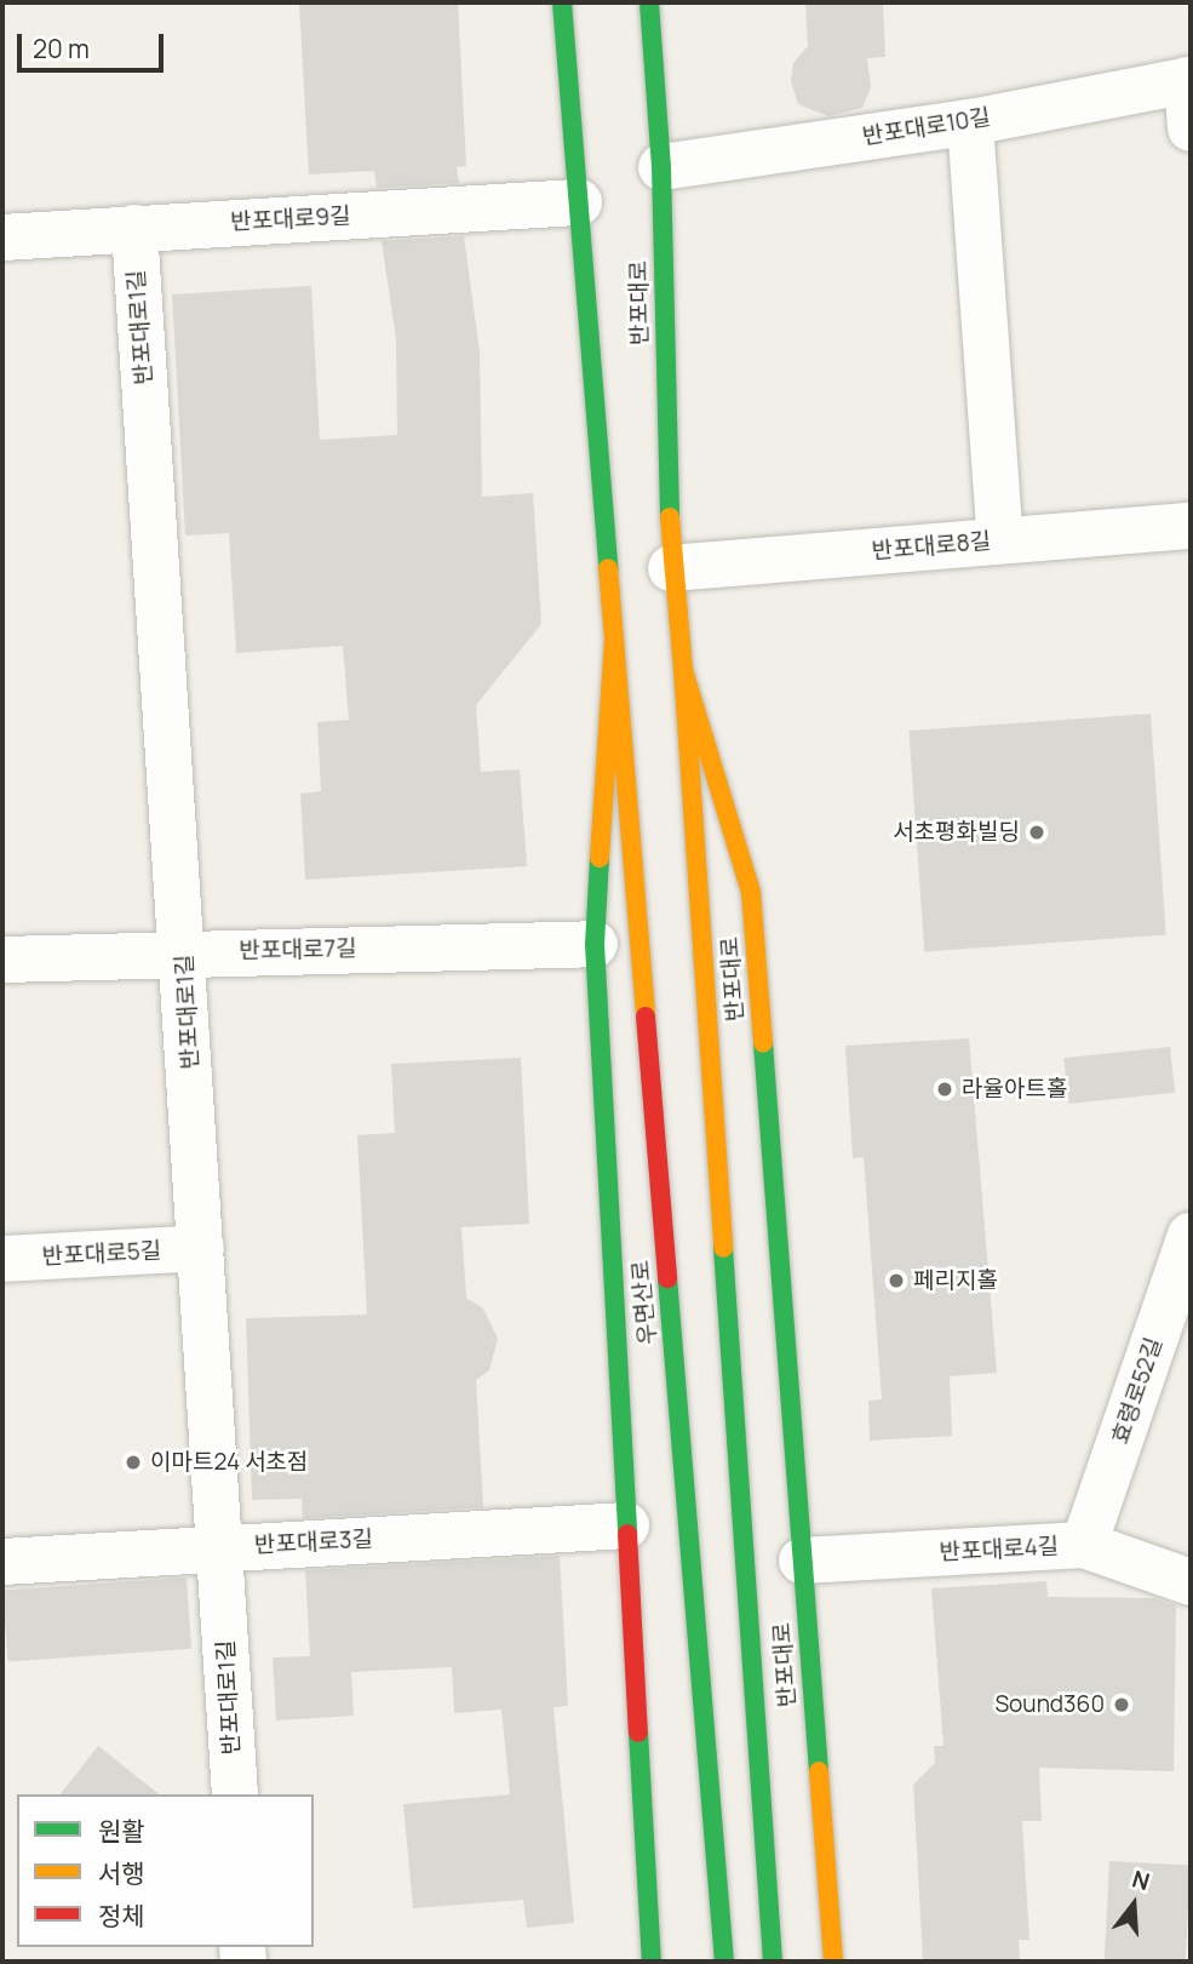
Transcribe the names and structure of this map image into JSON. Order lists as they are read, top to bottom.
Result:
{
  "streets": {
    "main road": ["반포대로", "우면산로"],
    "street": [
      "반포대로10길",
      "반포대로9길",
      "반포대로1길",
      "반포대로8길",
      "반포대로7길",
      "반포대로5길",
      "효령로52길",
      "반포대로3길",
      "반포대로4길"
    ]
  },
  "crossings": [
    ["반포대로10길", "반포대로"],
    ["반포대로9길", "반포대로1길"],
    ["반포대로", "반포대로8길"],
    ["반포대로", "반포대로4길"],
    ["반포대로1길", "반포대로7길"],
    ["반포대로1길", "반포대로5길"],
    ["반포대로1길", "반포대로3길"],
    ["효령로52길", "반포대로4길"]
  ],
  "places": [
    "서초평화빌딩",
    "라율아트홀",
    "페리지홀",
    "이마트24 서초점",
    "Sound360"
  ],
  "legend": ["원활", "서행", "정체"],
  "scale_bar": "20 m",
  "north": "top"
}
